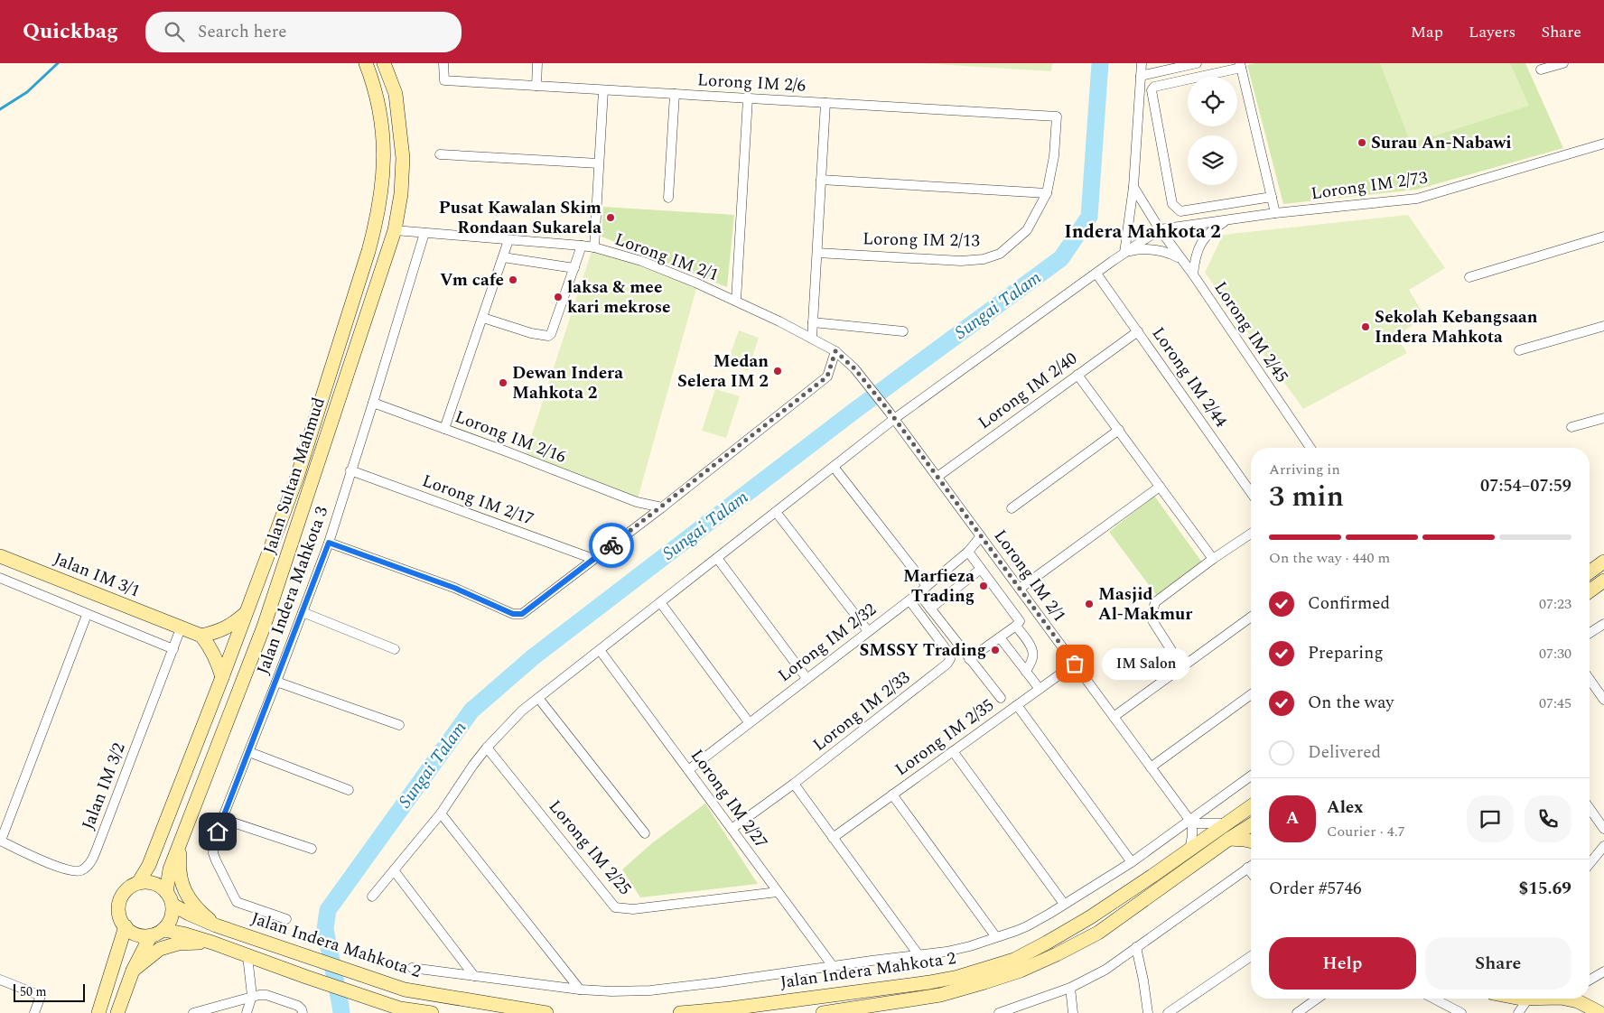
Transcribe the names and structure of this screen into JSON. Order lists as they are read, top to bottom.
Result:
{
  "streets": {
    "main road": ["Jalan Sultan Mahmud", "Jalan IM 3/1", "Jalan Indera Mahkota 2"],
    "street": [
      "Lorong IM 2/6",
      "Lorong IM 2/73",
      "Lorong IM 2/13",
      "Lorong IM 2/1",
      "Lorong IM 2/45",
      "Lorong IM 2/44",
      "Lorong IM 2/40",
      "Lorong IM 2/16",
      "Lorong IM 2/17",
      "Jalan Indera Mahkota 3",
      "Lorong IM 2/32",
      "Lorong IM 2/33",
      "Lorong IM 2/35",
      "Jalan IM 3/2",
      "Lorong IM 2/27",
      "Lorong IM 2/25"
    ]
  },
  "crossings": [
    ["Lorong IM 2/6", "Lorong IM 2/13"],
    ["Lorong IM 2/73", "Lorong IM 2/45"],
    ["Lorong IM 2/1", "Lorong IM 2/40"],
    ["Lorong IM 2/1", "Jalan Sultan Mahmud"],
    ["Lorong IM 2/1", "Jalan Indera Mahkota 3"],
    ["Lorong IM 2/1", "Lorong IM 2/32"],
    ["Lorong IM 2/1", "Lorong IM 2/35"],
    ["Lorong IM 2/44", "Lorong IM 2/40"],
    ["Lorong IM 2/16", "Jalan Indera Mahkota 3"],
    ["Jalan Sultan Mahmud", "Jalan Indera Mahkota 2"],
    ["Lorong IM 2/17", "Jalan Indera Mahkota 3"],
    ["Jalan IM 3/1", "Jalan IM 3/2"],
    ["Lorong IM 2/32", "Lorong IM 2/33"],
    ["Lorong IM 2/32", "Lorong IM 2/27"],
    ["Lorong IM 2/33", "Lorong IM 2/27"],
    ["Lorong IM 2/27", "Lorong IM 2/25"]
  ],
  "districts": ["Indera Mahkota 2"],
  "water": ["Sungai Talam"],
  "places": [
    "Surau An-Nabawi",
    "Pusat Kawalan Skim Rondaan Sukarela",
    "Vm cafe",
    "laksa & mee kari mekrose",
    "Sekolah Kebangsaan Indera Mahkota",
    "Medan Selera IM 2",
    "Dewan Indera Mahkota 2",
    "Marfieza Trading",
    "Masjid Al-Makmur",
    "SMSSY Trading",
    "IM Salon"
  ],
  "scale_bar": "50 m",
  "page": {
    "header": "Quickbag",
    "search": "Search here",
    "nav": ["Map", "Layers", "Share"],
    "heading": ["3 min", "Arriving in", "07:54–07:59"],
    "panel": [
      "Alex",
      "Courier · 4.7",
      "Order #5746",
      "$15.69"
    ],
    "bar": "On the way · 440 m",
    "list": [
      ["Confirmed", "07:23"],
      ["Preparing", "07:30"],
      ["On the way", "07:45"],
      "Delivered"
    ],
    "bubble": "IM Salon",
    "round": "A",
    "buttons": ["Help", "Share"],
    "scale": "50 m"
  }
}
